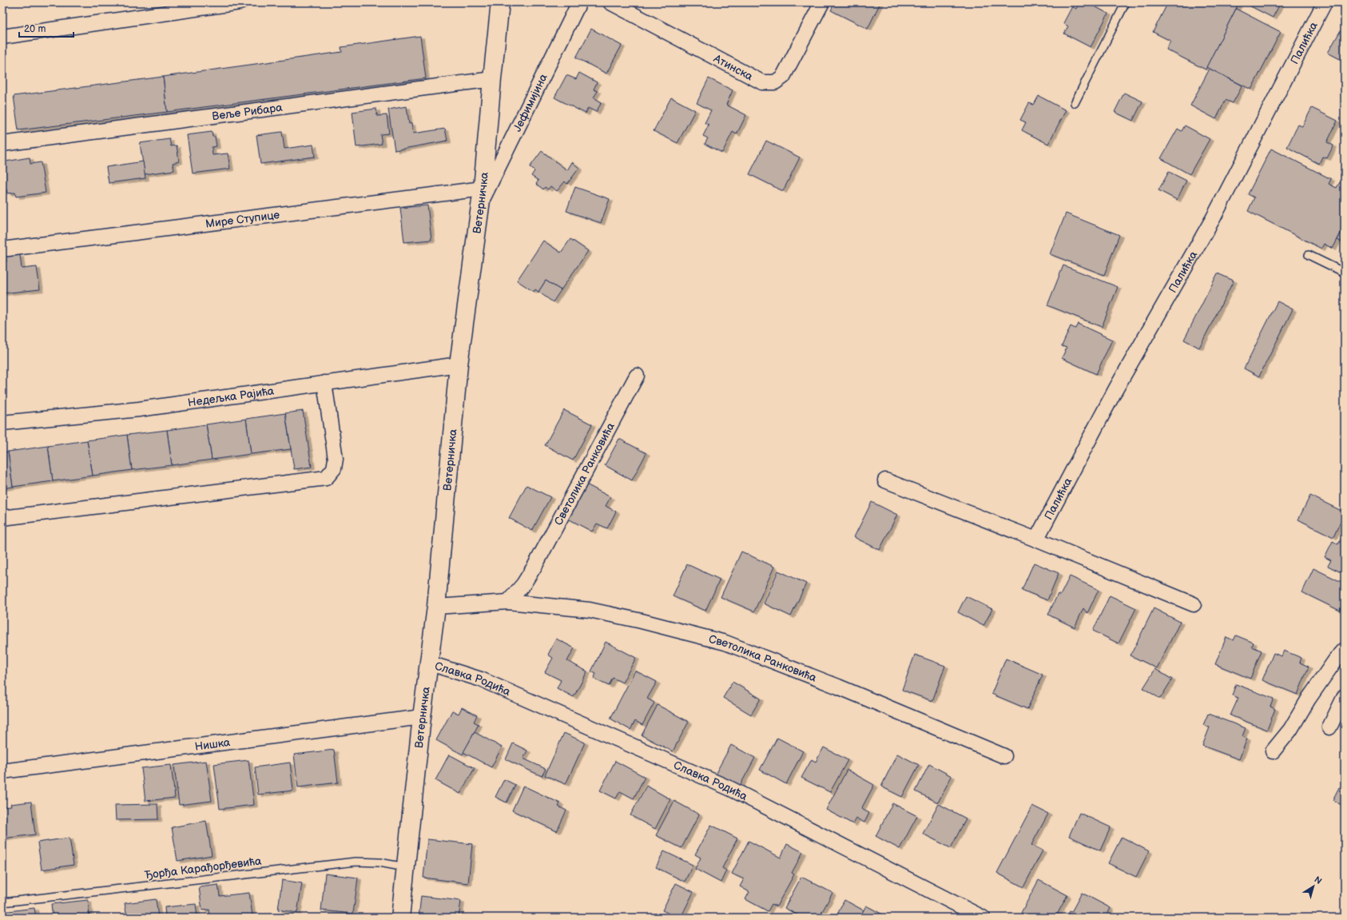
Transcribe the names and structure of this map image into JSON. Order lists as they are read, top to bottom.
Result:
{
  "streets": {
    "street": [
      "Палићка",
      "Атинска",
      "Јефимијина",
      "Веље Рибара",
      "Ветерничка",
      "Мире Ступице",
      "Недељка Рајића",
      "Светолика Ранковића",
      "Славка Родића",
      "Нишка"
    ],
    "lane": ["Ђорђа Карађорђевића"]
  },
  "crossings": [
    ["Јефимијина", "Ветерничка"],
    ["Јефимијина", "Мире Ступице"],
    ["Веље Рибара", "Ветерничка"],
    ["Ветерничка", "Мире Ступице"],
    ["Ветерничка", "Недељка Рајића"],
    ["Ветерничка", "Светолика Ранковића"],
    ["Ветерничка", "Славка Родића"],
    ["Ветерничка", "Нишка"],
    ["Ветерничка", "Ђорђа Карађорђевића"]
  ],
  "scale_bar": "20 m",
  "north": "top right"
}
